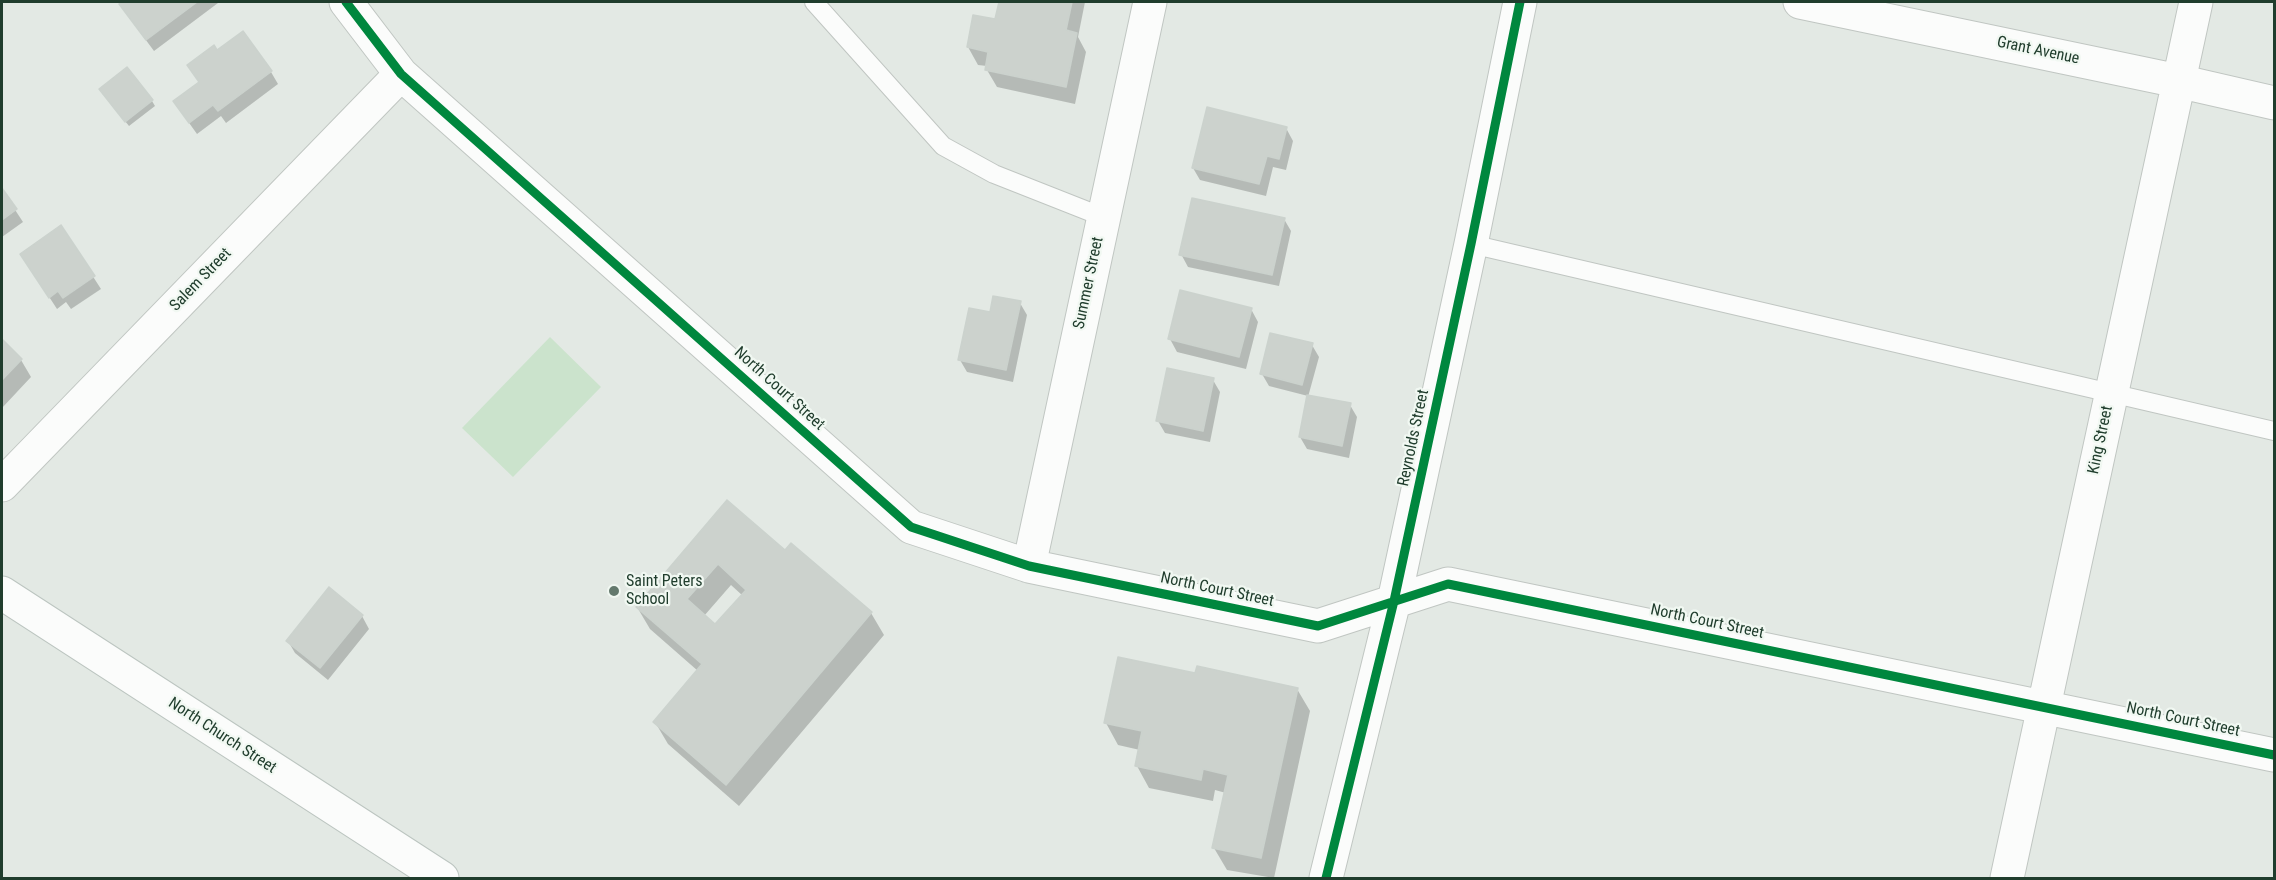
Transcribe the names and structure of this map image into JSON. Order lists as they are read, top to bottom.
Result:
{
  "streets": {
    "street": [
      "Grant Avenue",
      "Salem Street",
      "Summer Street",
      "North Court Street",
      "Reynolds Street",
      "King Street",
      "North Church Street"
    ]
  },
  "crossings": [
    ["Grant Avenue", "King Street"],
    ["Salem Street", "North Court Street"],
    ["Summer Street", "North Court Street"],
    ["North Court Street", "Reynolds Street"],
    ["North Court Street", "King Street"]
  ],
  "places": ["Saint Peters School"]
}
